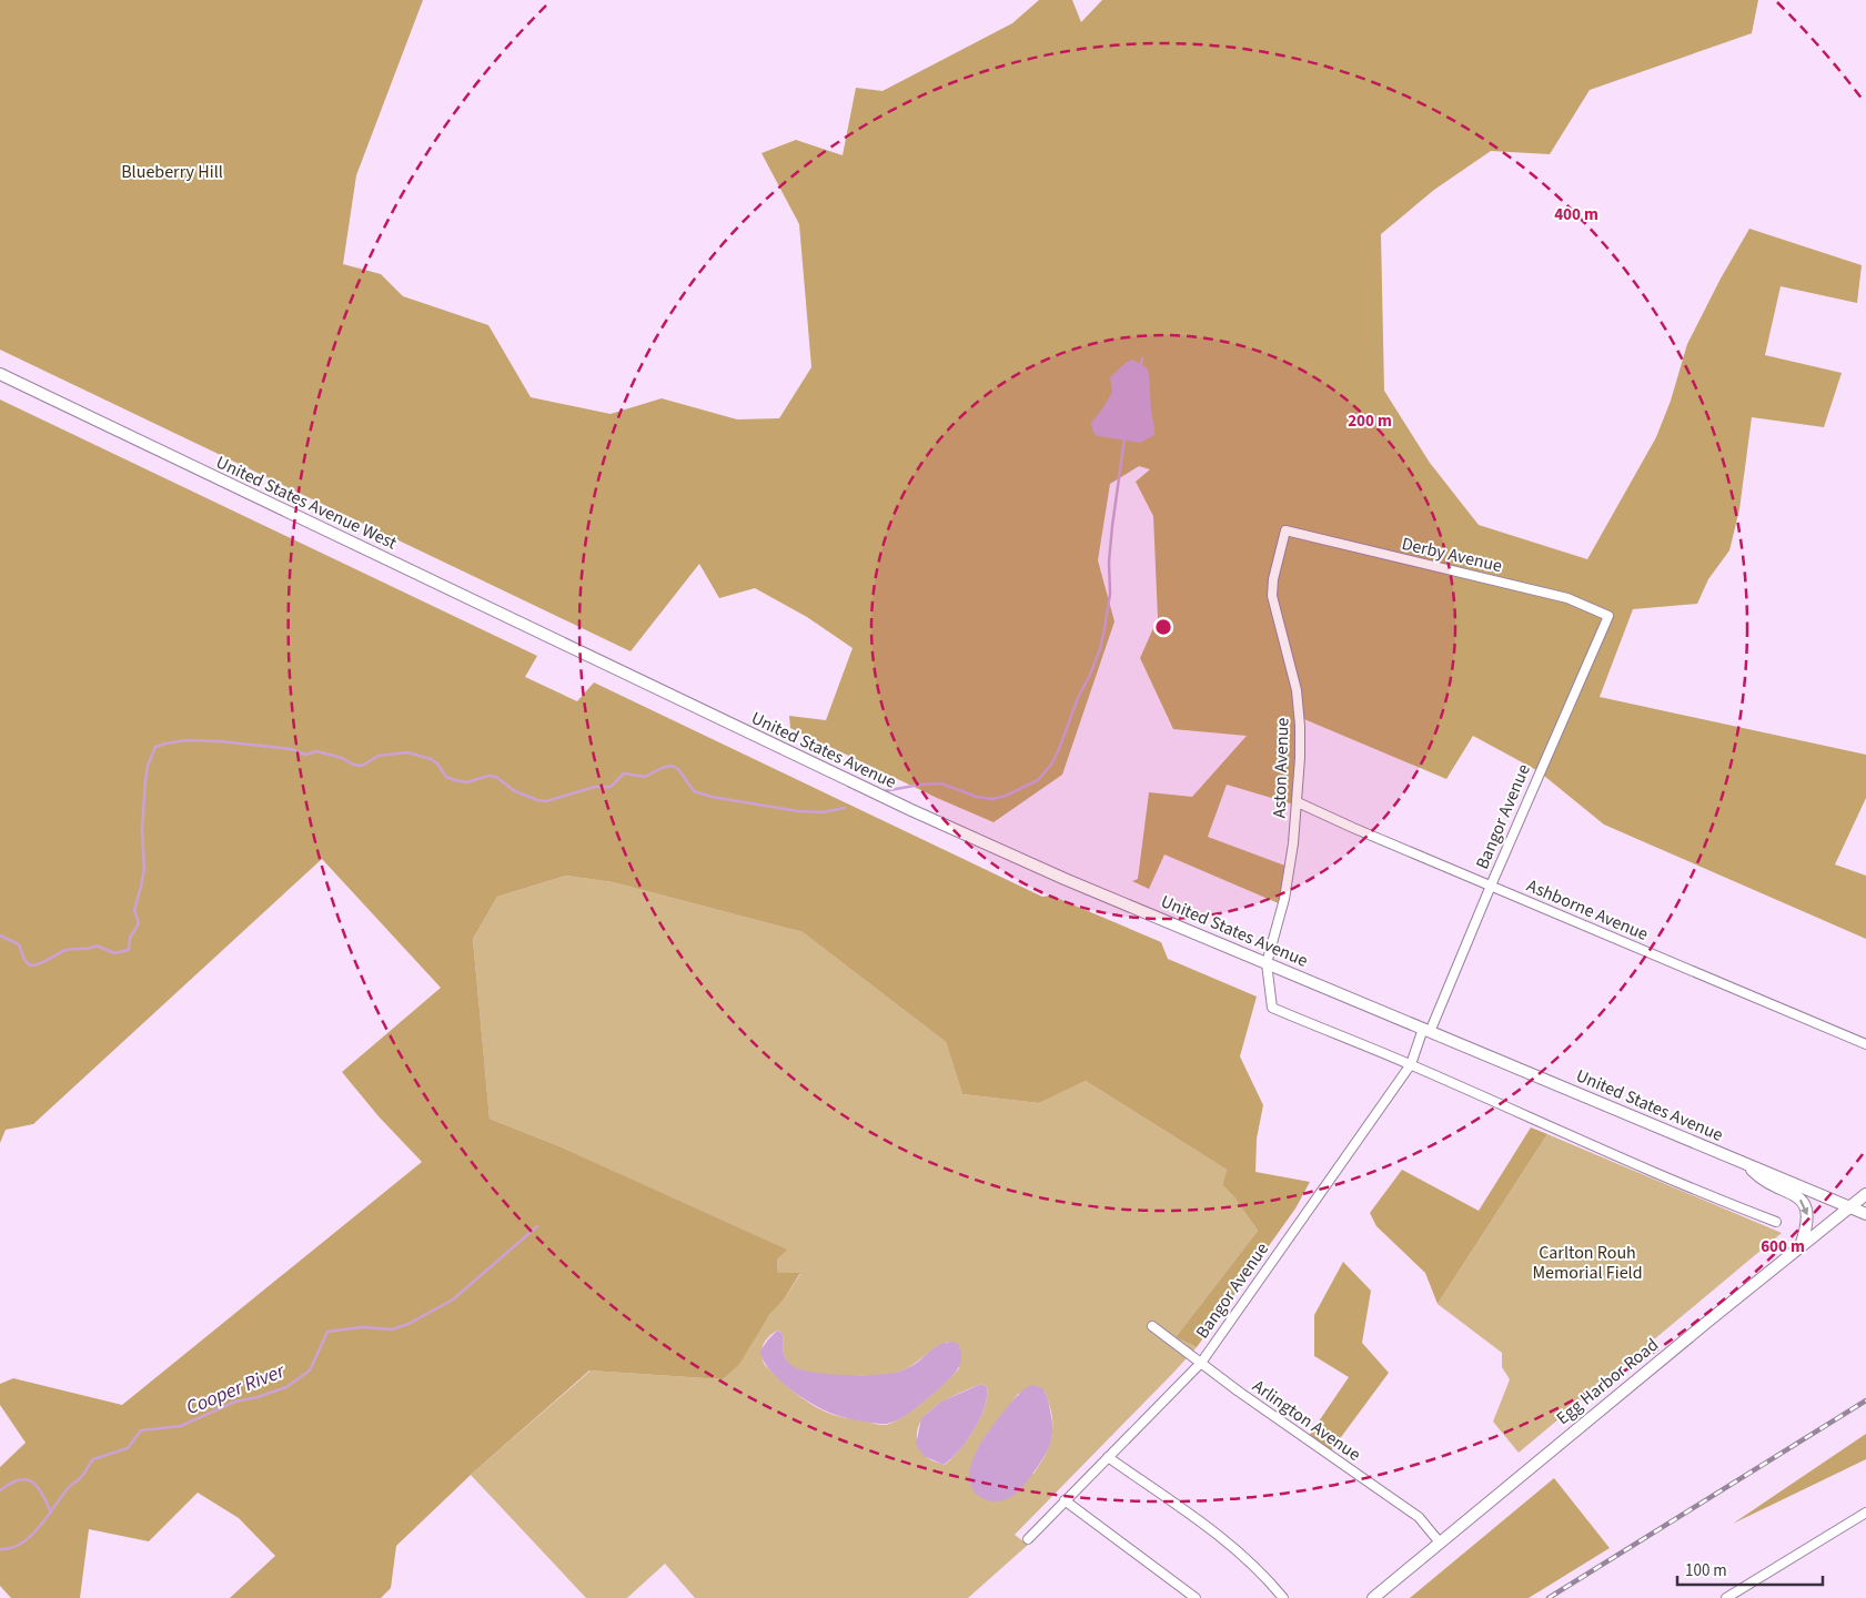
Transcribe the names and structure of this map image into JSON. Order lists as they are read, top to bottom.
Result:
{
  "streets": {
    "street": [
      "United States Avenue West",
      "Derby Avenue",
      "United States Avenue",
      "Aston Avenue",
      "Bangor Avenue",
      "Ashborne Avenue",
      "Egg Harbor Road",
      "Arlington Avenue"
    ]
  },
  "crossings": [
    ["United States Avenue West", "United States Avenue"],
    ["Derby Avenue", "Aston Avenue"],
    ["Derby Avenue", "Bangor Avenue"],
    ["United States Avenue", "Aston Avenue"],
    ["United States Avenue", "Bangor Avenue"],
    ["United States Avenue", "Egg Harbor Road"],
    ["Aston Avenue", "Bangor Avenue"],
    ["Aston Avenue", "Ashborne Avenue"],
    ["Bangor Avenue", "Ashborne Avenue"],
    ["Bangor Avenue", "Arlington Avenue"],
    ["Egg Harbor Road", "Arlington Avenue"]
  ],
  "water": ["Cooper River"],
  "parks": ["Blueberry Hill", "Carlton Rouh Memorial Field"],
  "scale_bar": "100 m",
  "rings": ["400 m", "200 m", "600 m"]
}
